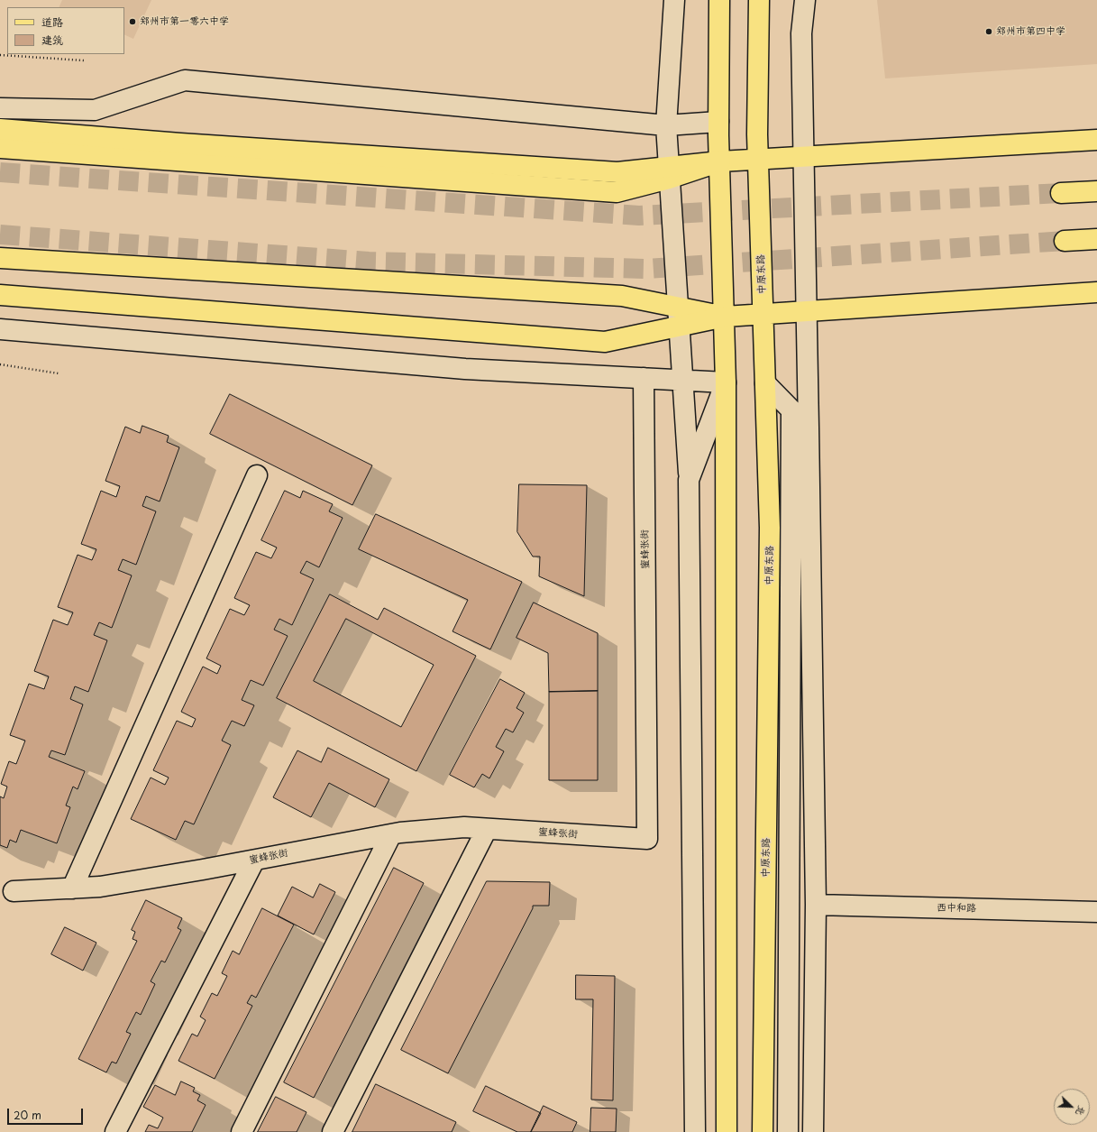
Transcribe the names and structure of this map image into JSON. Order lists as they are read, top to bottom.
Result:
{
  "streets": {
    "main road": ["中原东路"],
    "street": ["蜜蜂张街", "西中和路"]
  },
  "places": ["郑州市第一零六中学", "郑州市第四中学"],
  "legend": ["道路", "建筑"],
  "scale_bar": "20 m",
  "north": "bottom right"
}
